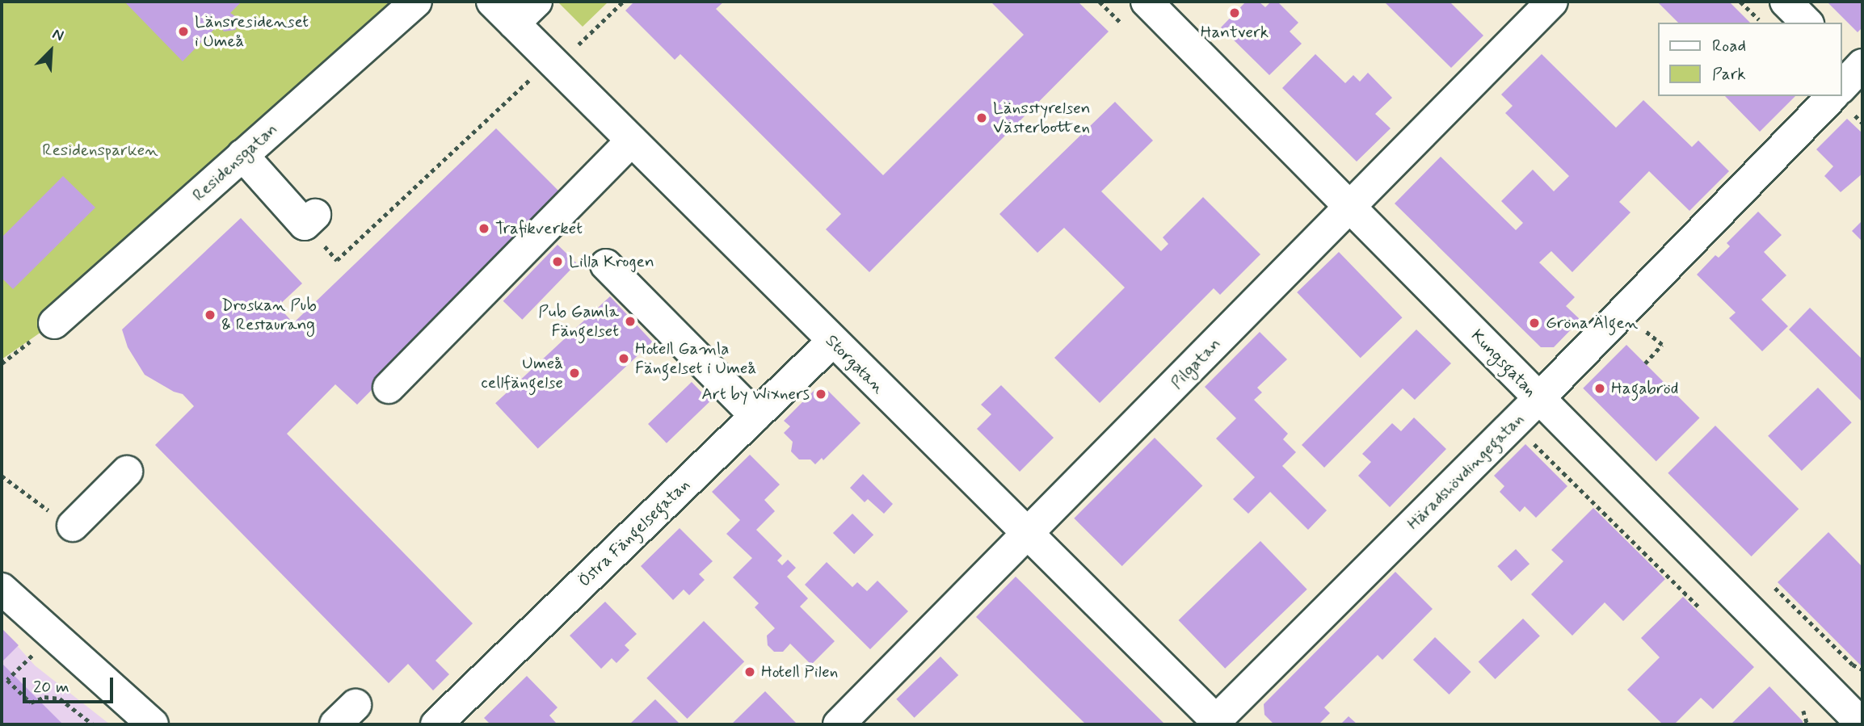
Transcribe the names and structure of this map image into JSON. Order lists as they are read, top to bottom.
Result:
{
  "streets": {
    "street": [
      "Residensgatan",
      "Pilgatan",
      "Kungsgatan",
      "Storgatan",
      "Häradshövdingegatan",
      "Östra Fängelsegatan"
    ]
  },
  "crossings": [
    ["Pilgatan", "Kungsgatan"],
    ["Pilgatan", "Storgatan"],
    ["Kungsgatan", "Häradshövdingegatan"],
    ["Storgatan", "Häradshövdingegatan"],
    ["Storgatan", "Östra Fängelsegatan"]
  ],
  "parks": ["Residensparken"],
  "places": [
    "Hantverk",
    "Länsresidenset i Umeå",
    "Länsstyrelsen Västerbotten",
    "Trafikverket",
    "Lilla Krogen",
    "Droskan Pub & Restaurang",
    "Pub Gamla Fängelset",
    "Gröna Älgen",
    "Hotell Gamla Fängelset i Umeå",
    "Umeå cellfängelse",
    "Hagabröd",
    "Art by Wixners",
    "Hotell Pilen"
  ],
  "legend": ["Road", "Park"],
  "scale_bar": "20 m",
  "north": "top right"
}
